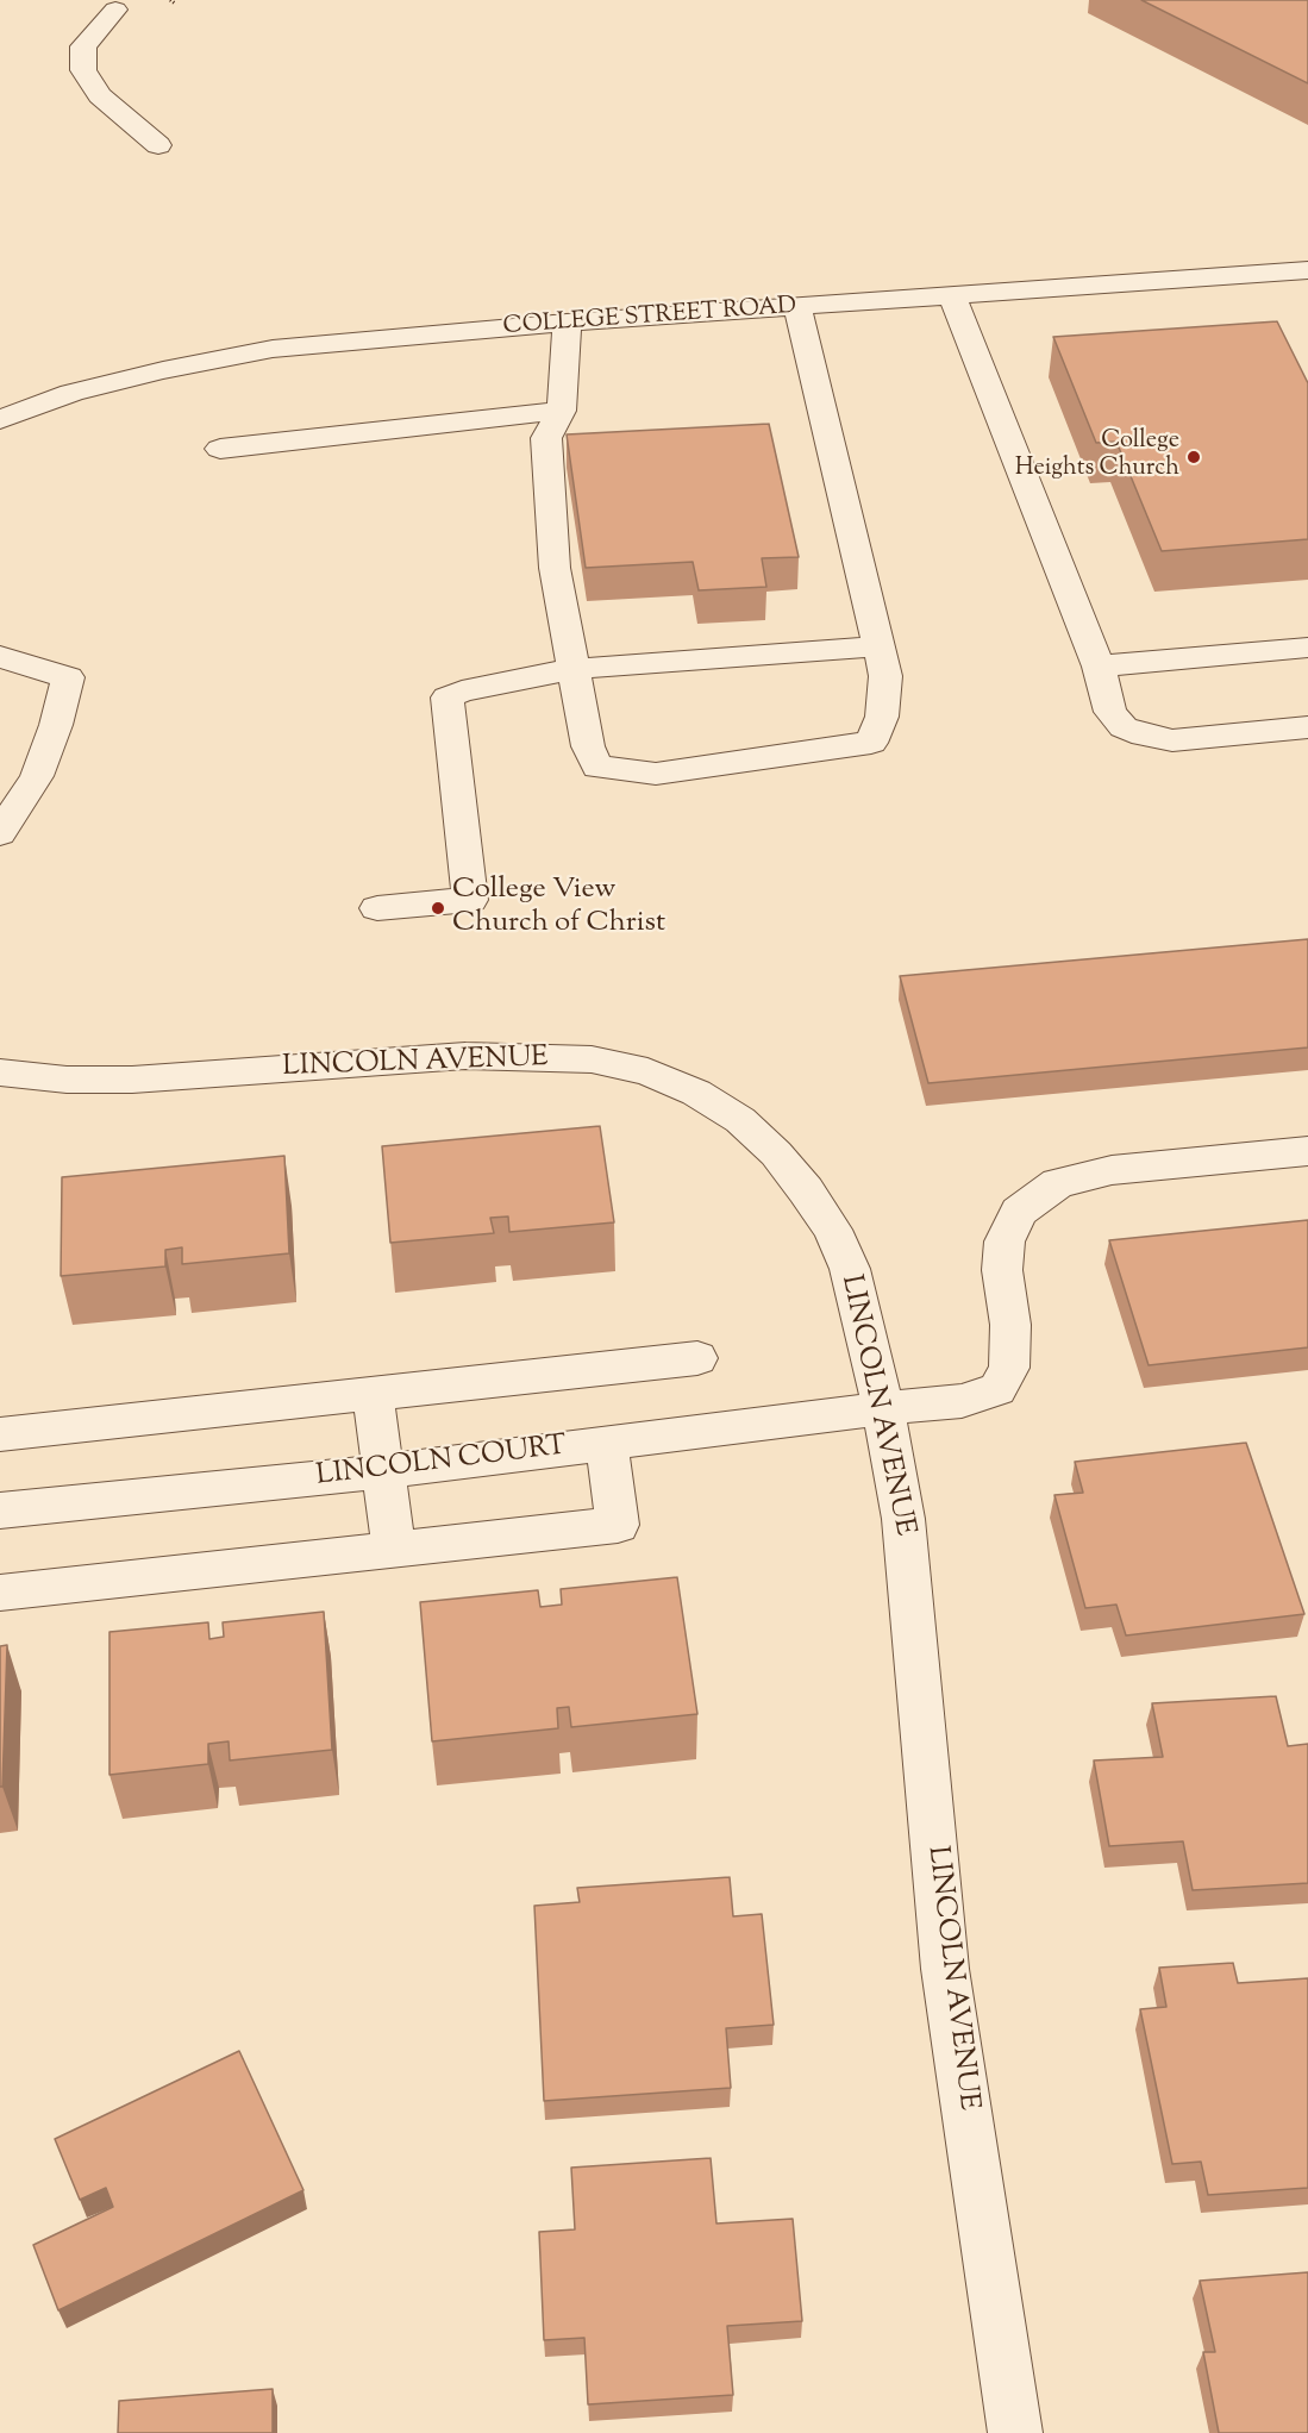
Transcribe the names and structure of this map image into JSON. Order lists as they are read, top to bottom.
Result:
{
  "streets": {
    "street": ["COLLEGE STREET ROAD", "LINCOLN AVENUE", "LINCOLN COURT"]
  },
  "crossings": [
    ["LINCOLN AVENUE", "LINCOLN COURT"]
  ],
  "places": ["College Heights Church", "College View Church of Christ"]
}
